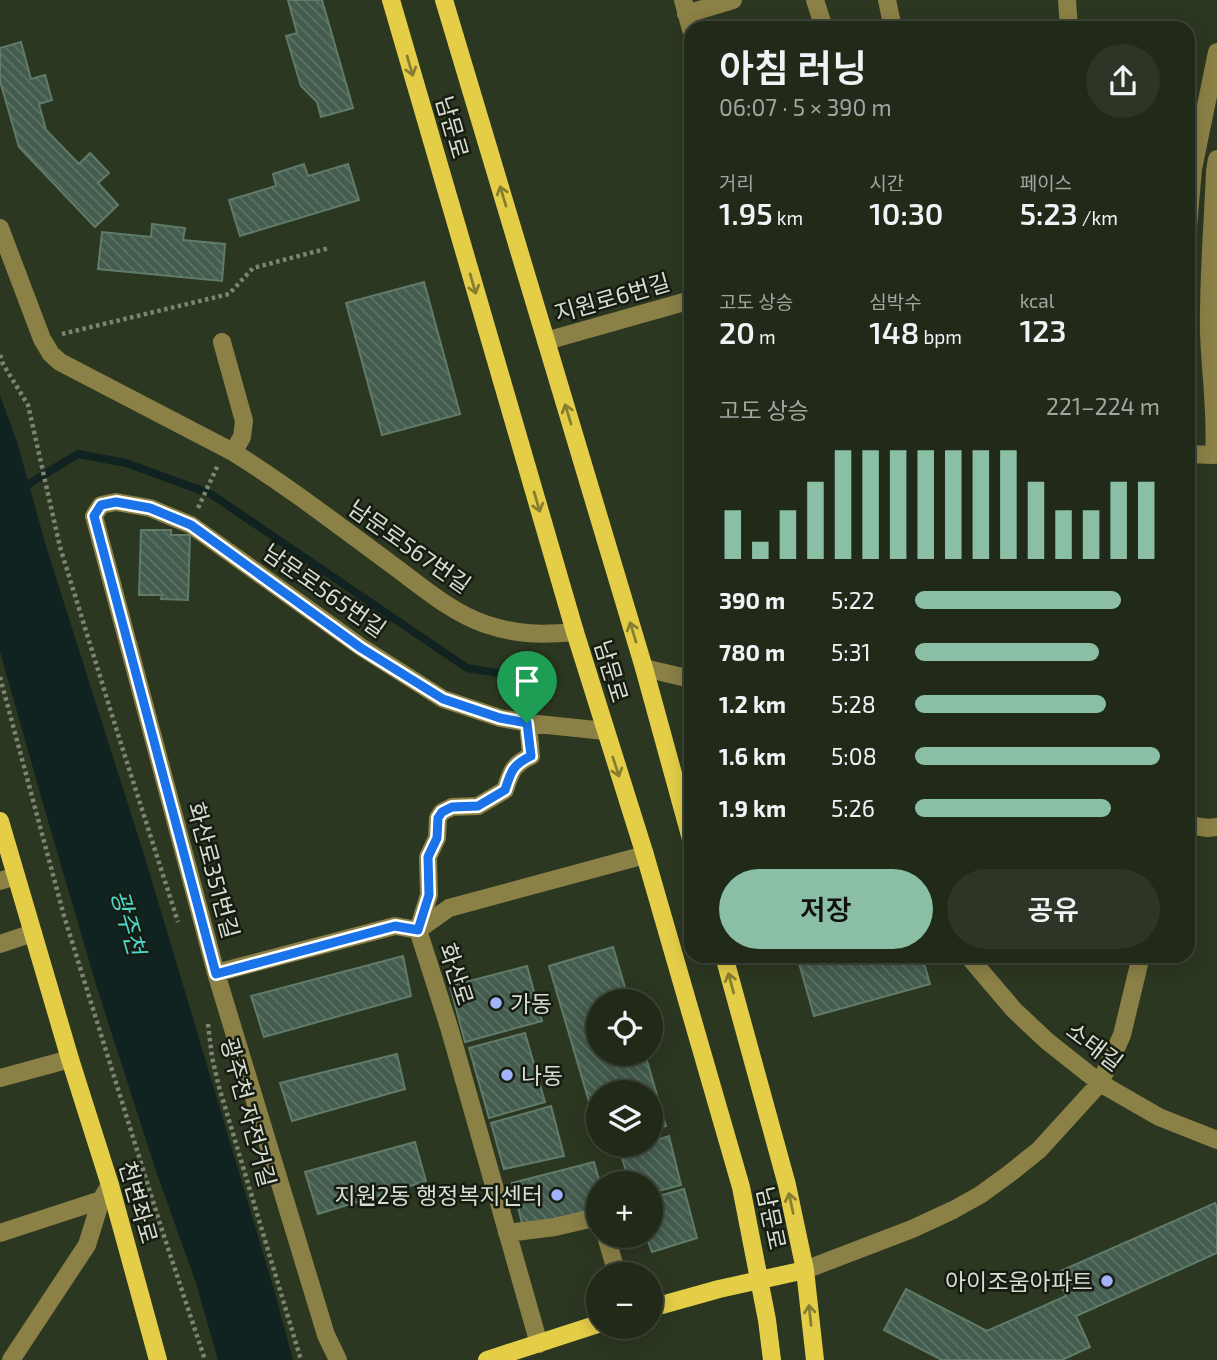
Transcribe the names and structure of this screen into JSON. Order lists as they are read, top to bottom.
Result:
{
  "streets": {
    "main road": ["남문로", "천변좌로"],
    "street": [
      "지원로6번길",
      "남문로567번길",
      "남문로565번길",
      "화산로351번길",
      "화산로",
      "소태길"
    ],
    "path": ["광주천 자전거길"]
  },
  "crossings": [
    ["남문로", "지원로6번길"],
    ["남문로", "남문로567번길"],
    ["남문로", "남문로565번길"],
    ["남문로565번길", "화산로351번길"],
    ["화산로351번길", "화산로"]
  ],
  "water": ["광주천"],
  "places": [
    "가동",
    "나동",
    "지원2동 행정복지센터",
    "아이조움아파트"
  ],
  "page": {
    "heading": ["아침 러닝", "06:07 · 5 × 390 m"],
    "stats": [
      ["거리", "1.95 km"],
      ["시간", "10:30"],
      ["페이스", "5:23 /km"],
      ["고도 상승", "20 m"],
      ["심박수", "148 bpm"],
      ["kcal", "123"]
    ],
    "chart": ["고도 상승", "221–224 m"],
    "list": [
      {
        "name": "390 m",
        "note": "5:22"
      },
      {
        "name": "780 m",
        "note": "5:31"
      },
      {
        "name": "1.2 km",
        "note": "5:28"
      },
      {
        "name": "1.6 km",
        "note": "5:08"
      },
      {
        "name": "1.9 km",
        "note": "5:26"
      }
    ],
    "buttons": ["저장", "공유"],
    "map_buttons": ["+", "−"]
  }
}
